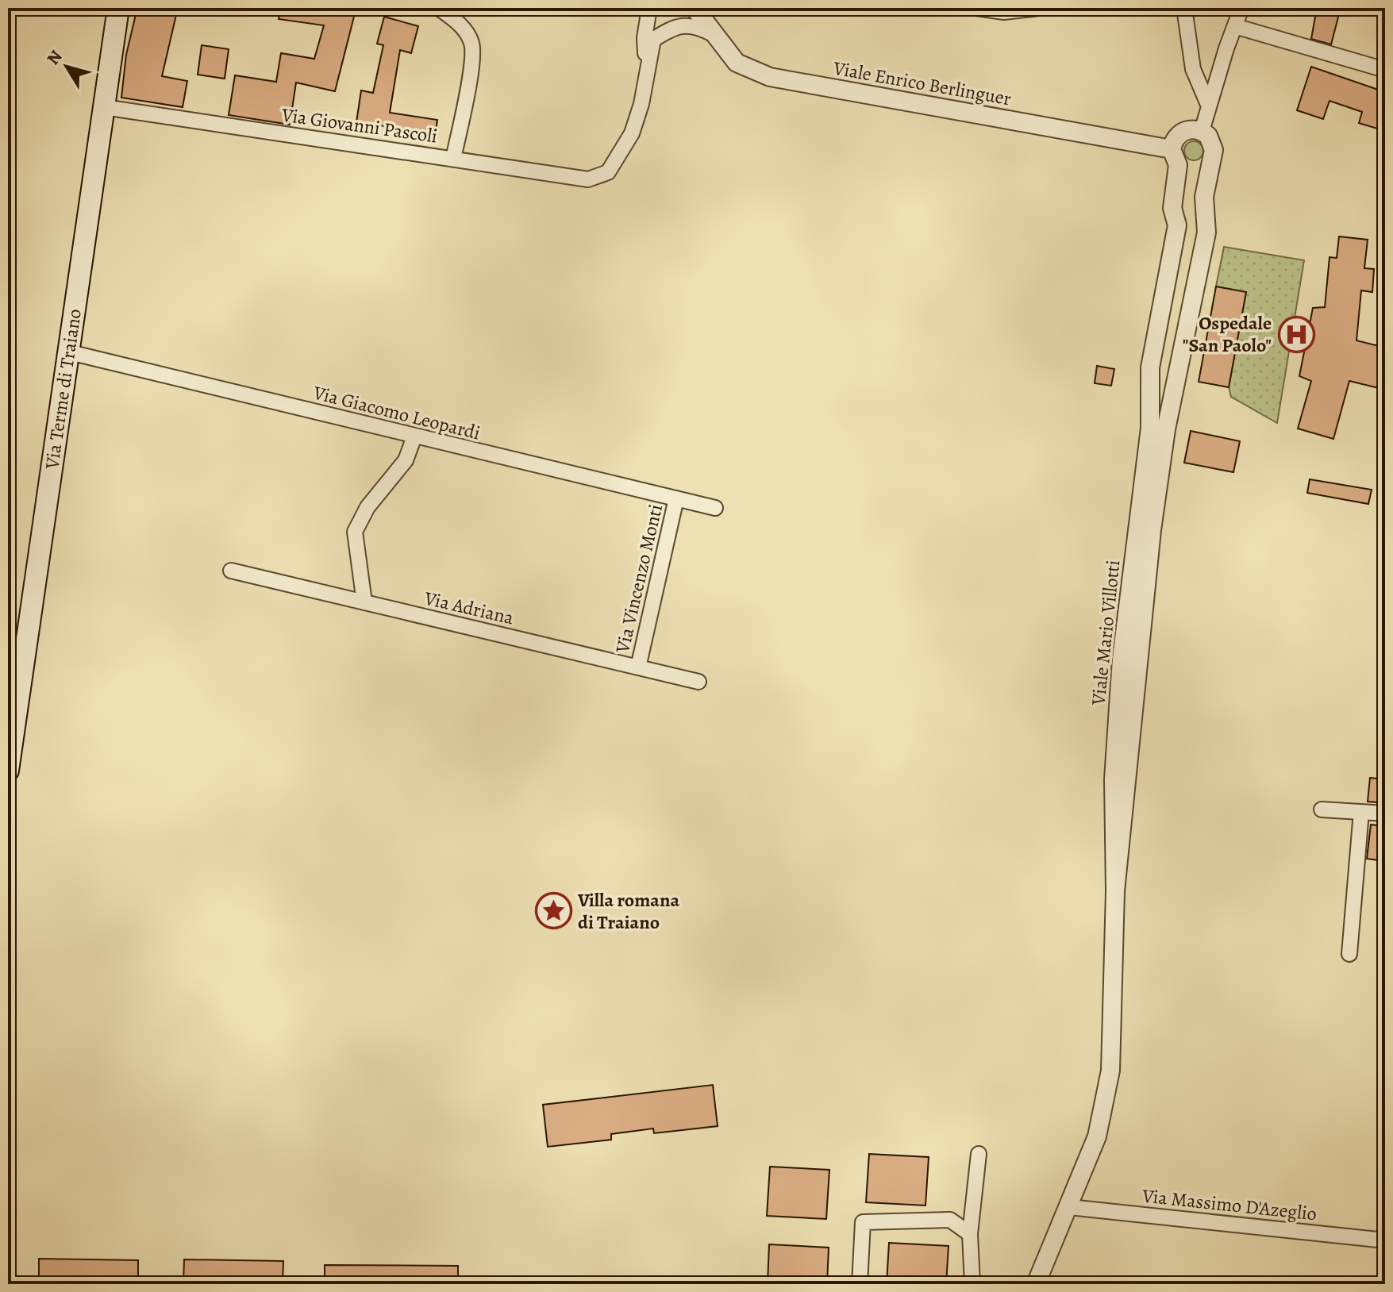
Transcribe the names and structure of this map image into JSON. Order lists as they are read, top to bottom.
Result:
{
  "streets": {
    "main road": ["Via Terme di Traiano"],
    "street": [
      "Viale Enrico Berlinguer",
      "Via Giovanni Pascoli",
      "Via Giacomo Leopardi",
      "Via Vincenzo Monti",
      "Via Adriana",
      "Viale Mario Villotti",
      "Via Massimo D'Azeglio"
    ]
  },
  "crossings": [
    ["Viale Enrico Berlinguer", "Viale Mario Villotti"],
    ["Via Giovanni Pascoli", "Via Terme di Traiano"],
    ["Via Terme di Traiano", "Via Giacomo Leopardi"],
    ["Via Giacomo Leopardi", "Via Vincenzo Monti"],
    ["Via Vincenzo Monti", "Via Adriana"],
    ["Viale Mario Villotti", "Via Massimo D'Azeglio"]
  ],
  "places": {
    "hospital": ["Ospedale \"San Paolo\""],
    "place": ["Villa romana di Traiano"]
  },
  "north": "top left"
}
